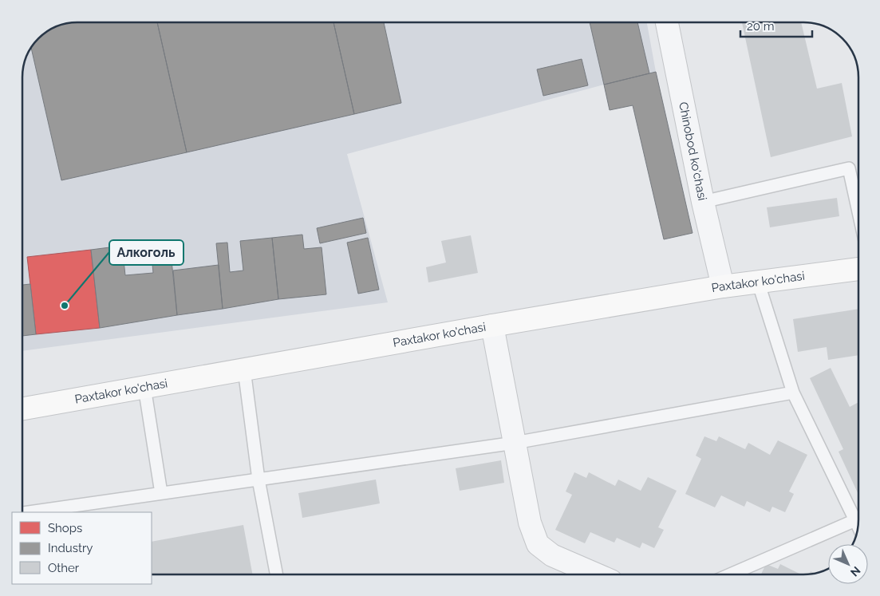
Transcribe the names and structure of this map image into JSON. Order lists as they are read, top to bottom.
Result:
{
  "streets": {
    "main road": ["Paxtakor ko'chasi"],
    "street": ["Chinobod ko'chasi"]
  },
  "crossings": [
    ["Chinobod ko'chasi", "Paxtakor ko'chasi"]
  ],
  "places": ["Алкоголь"],
  "legend": ["Shops", "Industry", "Other"],
  "scale_bar": "20 m",
  "north": "bottom right"
}
